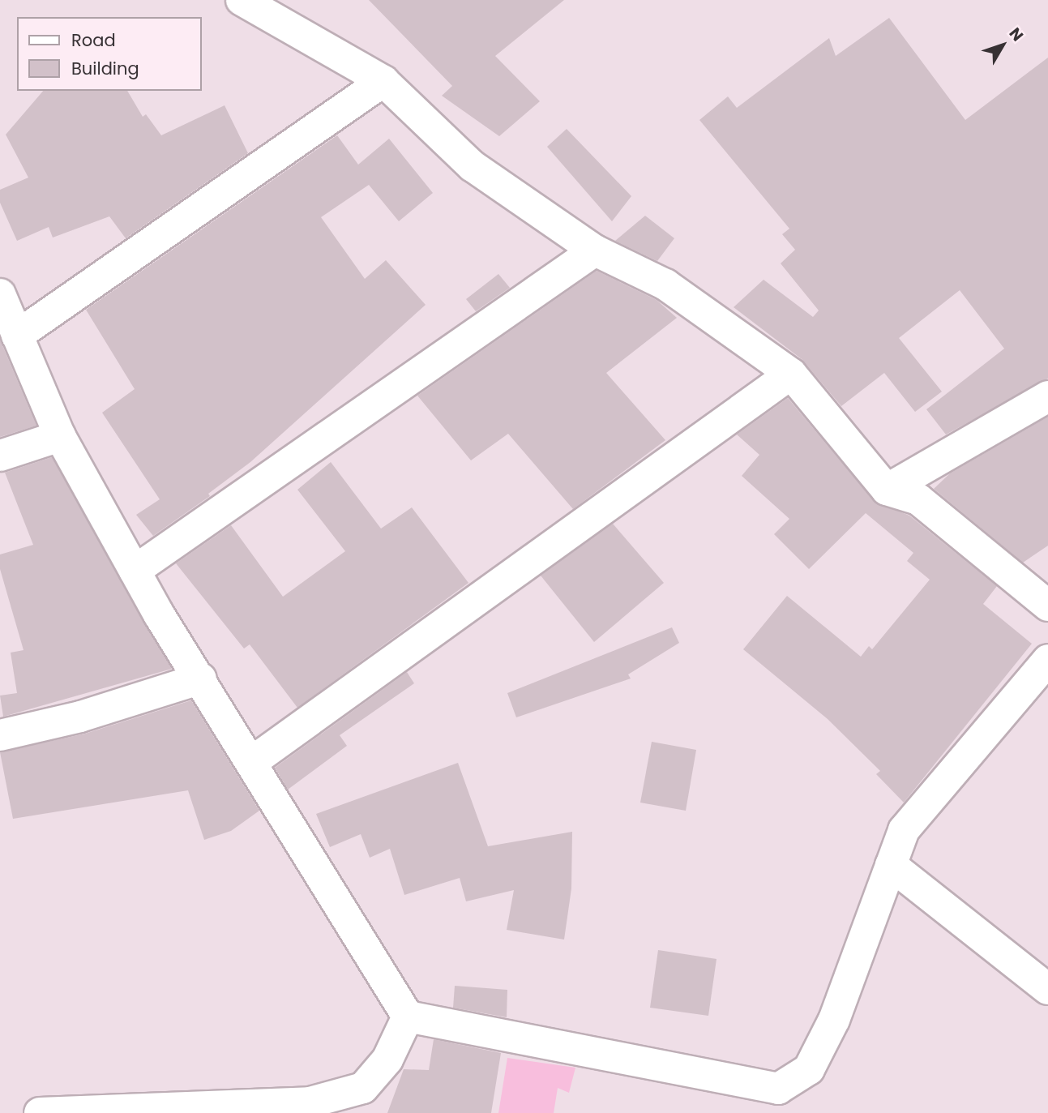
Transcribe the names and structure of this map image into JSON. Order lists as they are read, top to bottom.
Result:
{
  "legend": ["Road", "Building"],
  "north": "top right"
}
